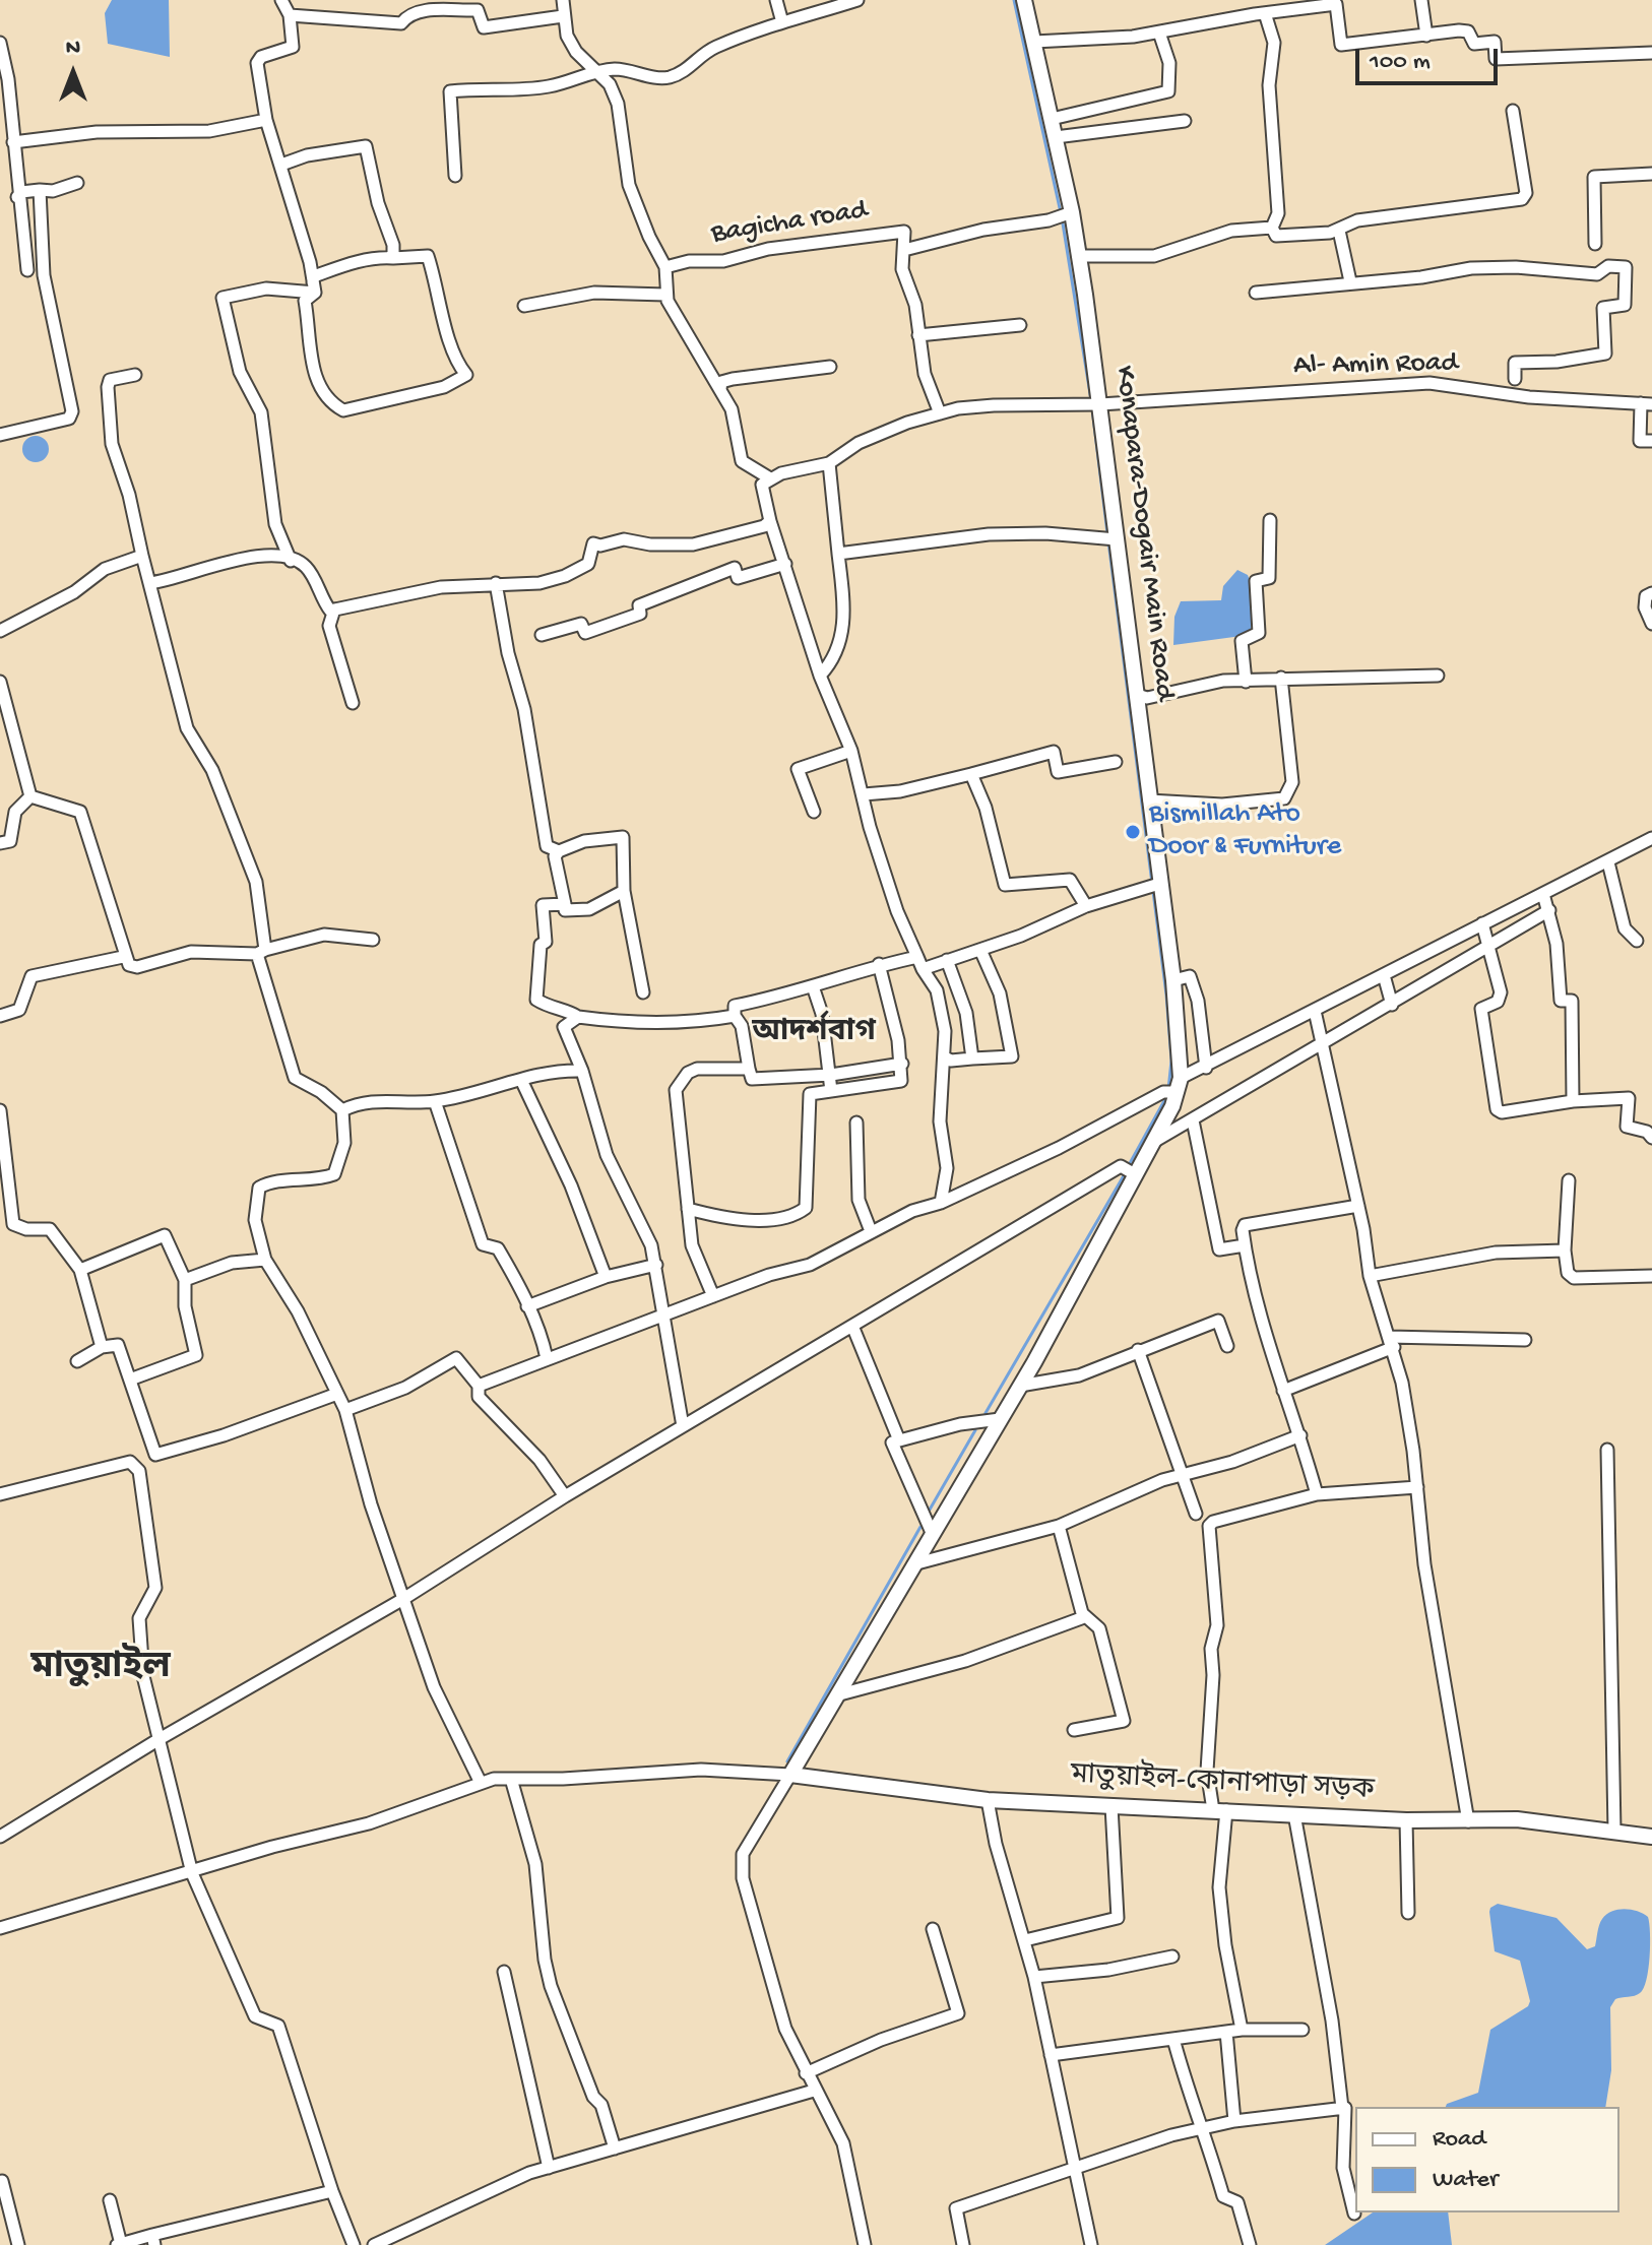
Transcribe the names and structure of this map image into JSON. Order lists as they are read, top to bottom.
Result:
{
  "streets": {
    "main road": ["Konapara-Dogair Main Road", "মাতুয়াইল-কোনাপাড়া সড়ক"],
    "street": ["Bagicha road", "Al- Amin Road"]
  },
  "crossings": [
    ["Bagicha road", "Al- Amin Road"],
    ["Bagicha road", "Konapara-Dogair Main Road"],
    ["Al- Amin Road", "Konapara-Dogair Main Road"]
  ],
  "districts": ["আদর্শবাগ", "মাতুয়াইল"],
  "places": ["Bismillah Ato Door & Furniture"],
  "legend": ["Road", "Water"],
  "scale_bar": "100 m",
  "north": "top"
}
